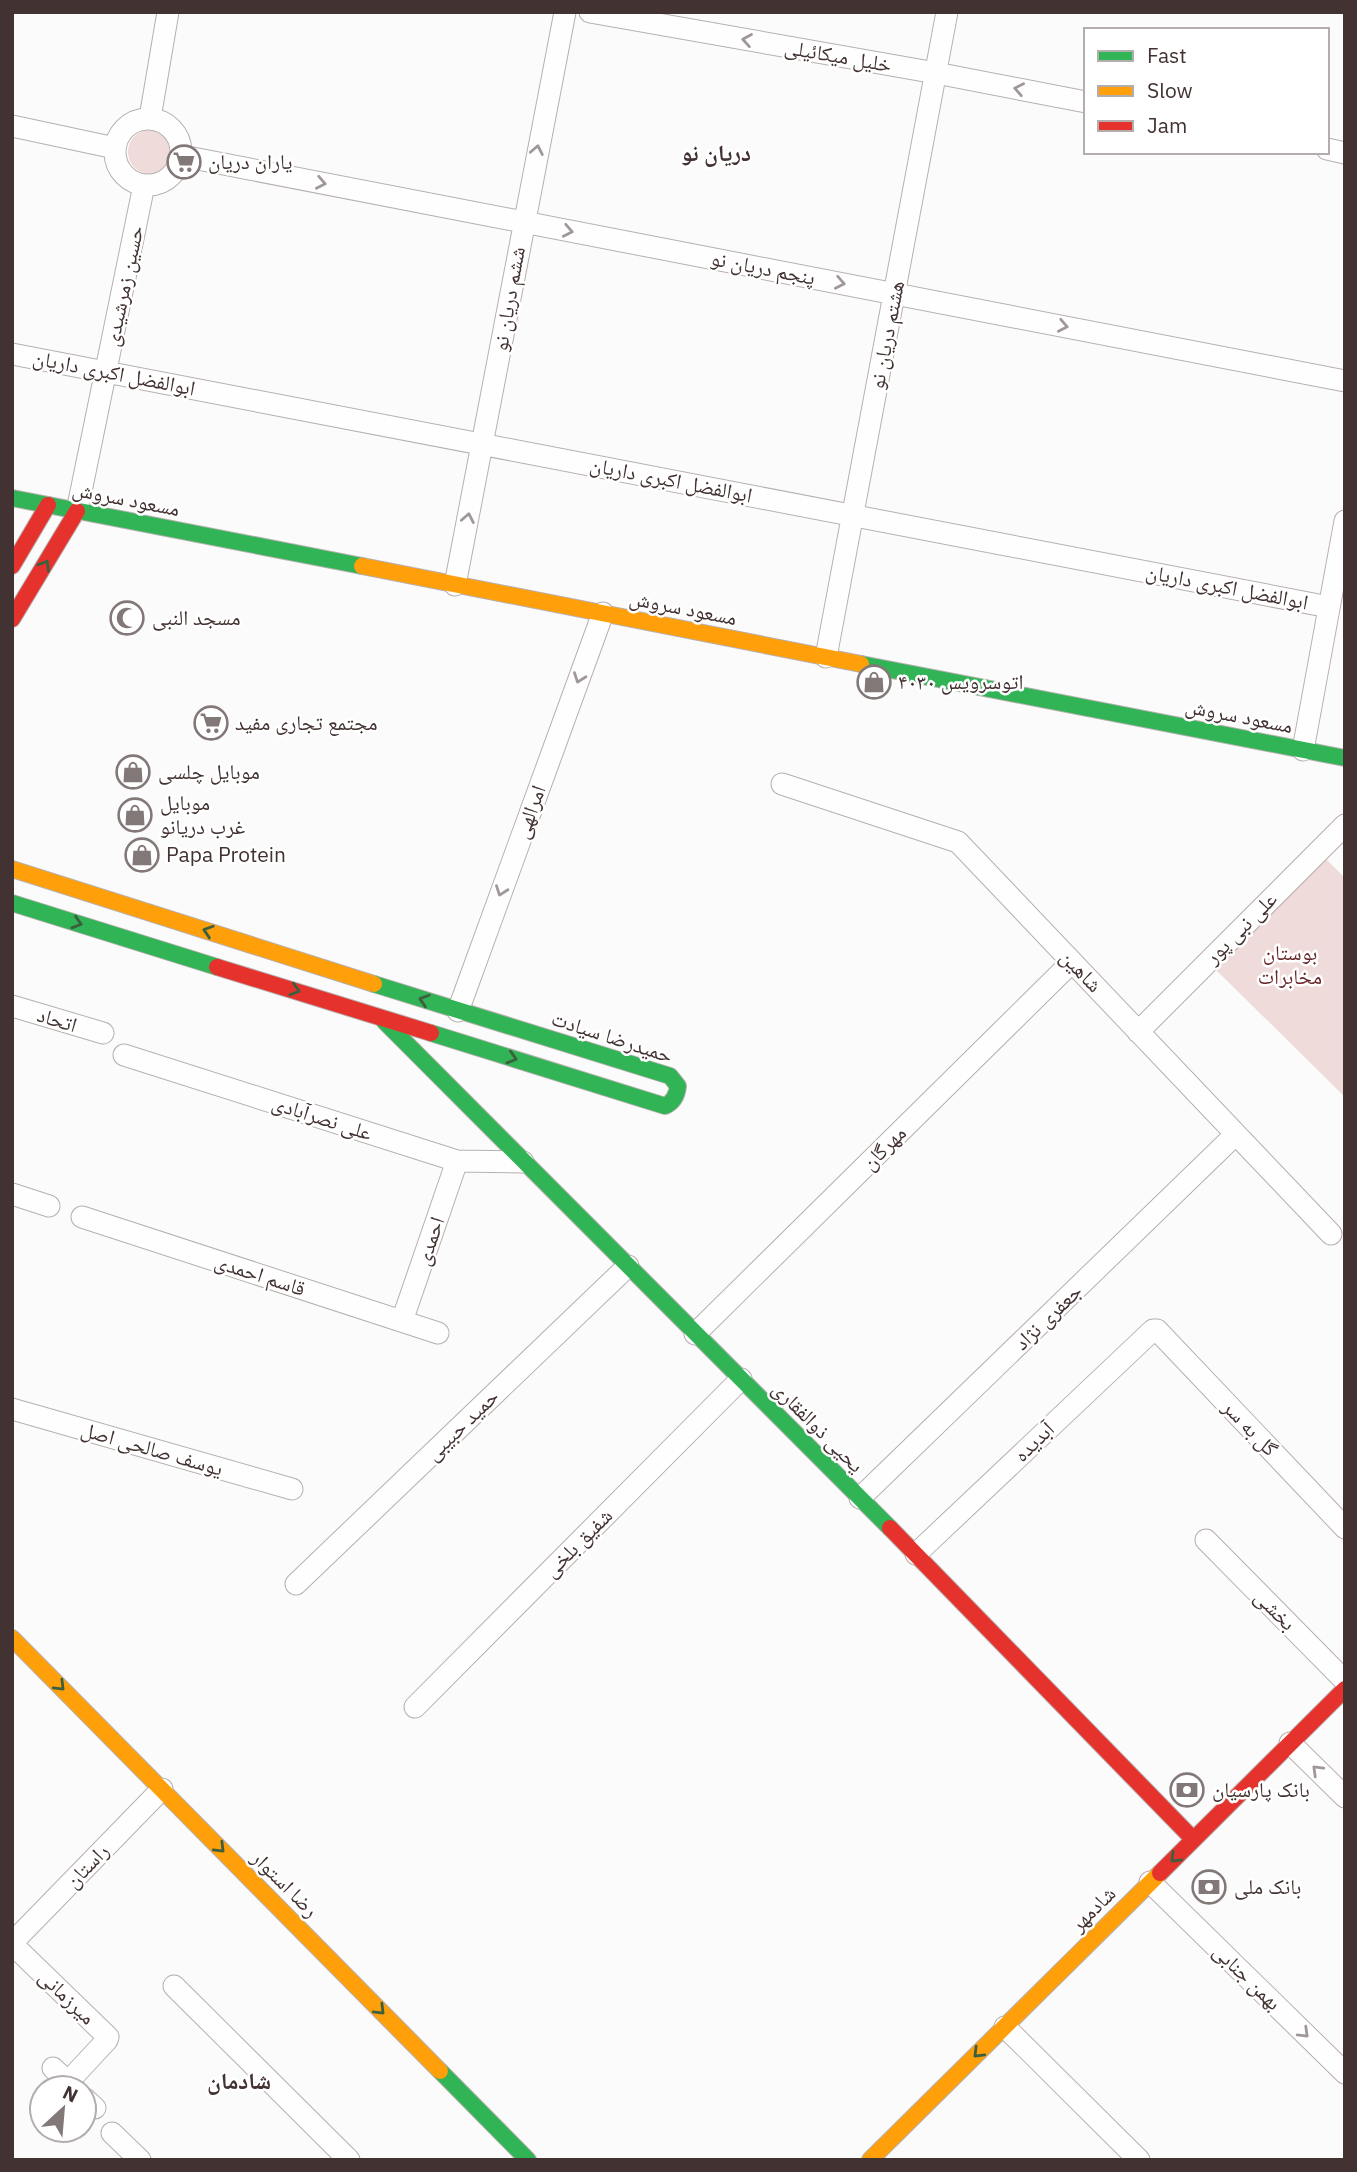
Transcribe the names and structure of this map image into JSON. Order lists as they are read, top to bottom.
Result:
{
  "streets": {
    "street": [
      "خلیل میکائیلی",
      "پنجم دریان‌ نو",
      "حسین زمرشيدی",
      "ششم دریان‌ نو",
      "هشتم دریان‌ نو",
      "ابوالفضل اکبری داریان",
      "مسعود سروش",
      "امرالهی",
      "علی نبی پور",
      "شاهین",
      "اتحاد",
      "حمیدرضا سیادت",
      "علی نصرآبادی",
      "مهرگان",
      "احمدی",
      "قاسم احمدی",
      "جعفری نژاد",
      "حمید حبیبی",
      "یحیی ذوالفقاری",
      "گل به سر",
      "آبدیده",
      "یوسف صالحی اصل",
      "شفیق بلخی",
      "بخشی",
      "راستان",
      "رضا استوار",
      "شادمهر",
      "بهمن جنابی",
      "میرزمانی"
    ]
  },
  "crossings": [
    ["خلیل میکائیلی", "هشتم دریان‌ نو"],
    ["پنجم دریان‌ نو", "حسین زمرشيدی"],
    ["پنجم دریان‌ نو", "ششم دریان‌ نو"],
    ["پنجم دریان‌ نو", "هشتم دریان‌ نو"],
    ["حسین زمرشيدی", "ابوالفضل اکبری داریان"],
    ["حسین زمرشيدی", "مسعود سروش"],
    ["ششم دریان‌ نو", "ابوالفضل اکبری داریان"],
    ["ششم دریان‌ نو", "مسعود سروش"],
    ["هشتم دریان‌ نو", "ابوالفضل اکبری داریان"],
    ["هشتم دریان‌ نو", "مسعود سروش"],
    ["مسعود سروش", "امرالهی"],
    ["امرالهی", "حمیدرضا سیادت"],
    ["علی نبی پور", "شاهین"],
    ["شاهین", "مهرگان"],
    ["شاهین", "جعفری نژاد"],
    ["حمیدرضا سیادت", "یحیی ذوالفقاری"],
    ["علی نصرآبادی", "احمدی"],
    ["علی نصرآبادی", "یحیی ذوالفقاری"],
    ["مهرگان", "یحیی ذوالفقاری"],
    ["احمدی", "قاسم احمدی"],
    ["جعفری نژاد", "یحیی ذوالفقاری"],
    ["حمید حبیبی", "یحیی ذوالفقاری"],
    ["یحیی ذوالفقاری", "آبدیده"],
    ["یحیی ذوالفقاری", "شفیق بلخی"],
    ["یحیی ذوالفقاری", "شادمهر"],
    ["گل به سر", "آبدیده"],
    ["راستان", "رضا استوار"],
    ["راستان", "میرزمانی"],
    ["شادمهر", "بهمن جنابی"]
  ],
  "one_way": [
    "خلیل میکائیلی",
    "پنجم دریان‌ نو",
    "ششم دریان‌ نو",
    "امرالهی",
    "شادمهر",
    "بهمن جنابی"
  ],
  "districts": ["دریان نو", "شادمان"],
  "parks": ["بوستان مخابرات"],
  "places": {
    "supermarket": ["یاران دریان", "مجتمع تجاری مفید"],
    "mosque": ["مسجد النبی"],
    "shop": [
      "اتوسرویس ۴۰۳۰",
      "موبایل چلسی",
      "موبایل غرب دریانو",
      "Papa Protein"
    ],
    "bank": ["بانک پارسیان", "بانک ملی"]
  },
  "legend": ["Fast", "Slow", "Jam"],
  "north": "top right"
}
